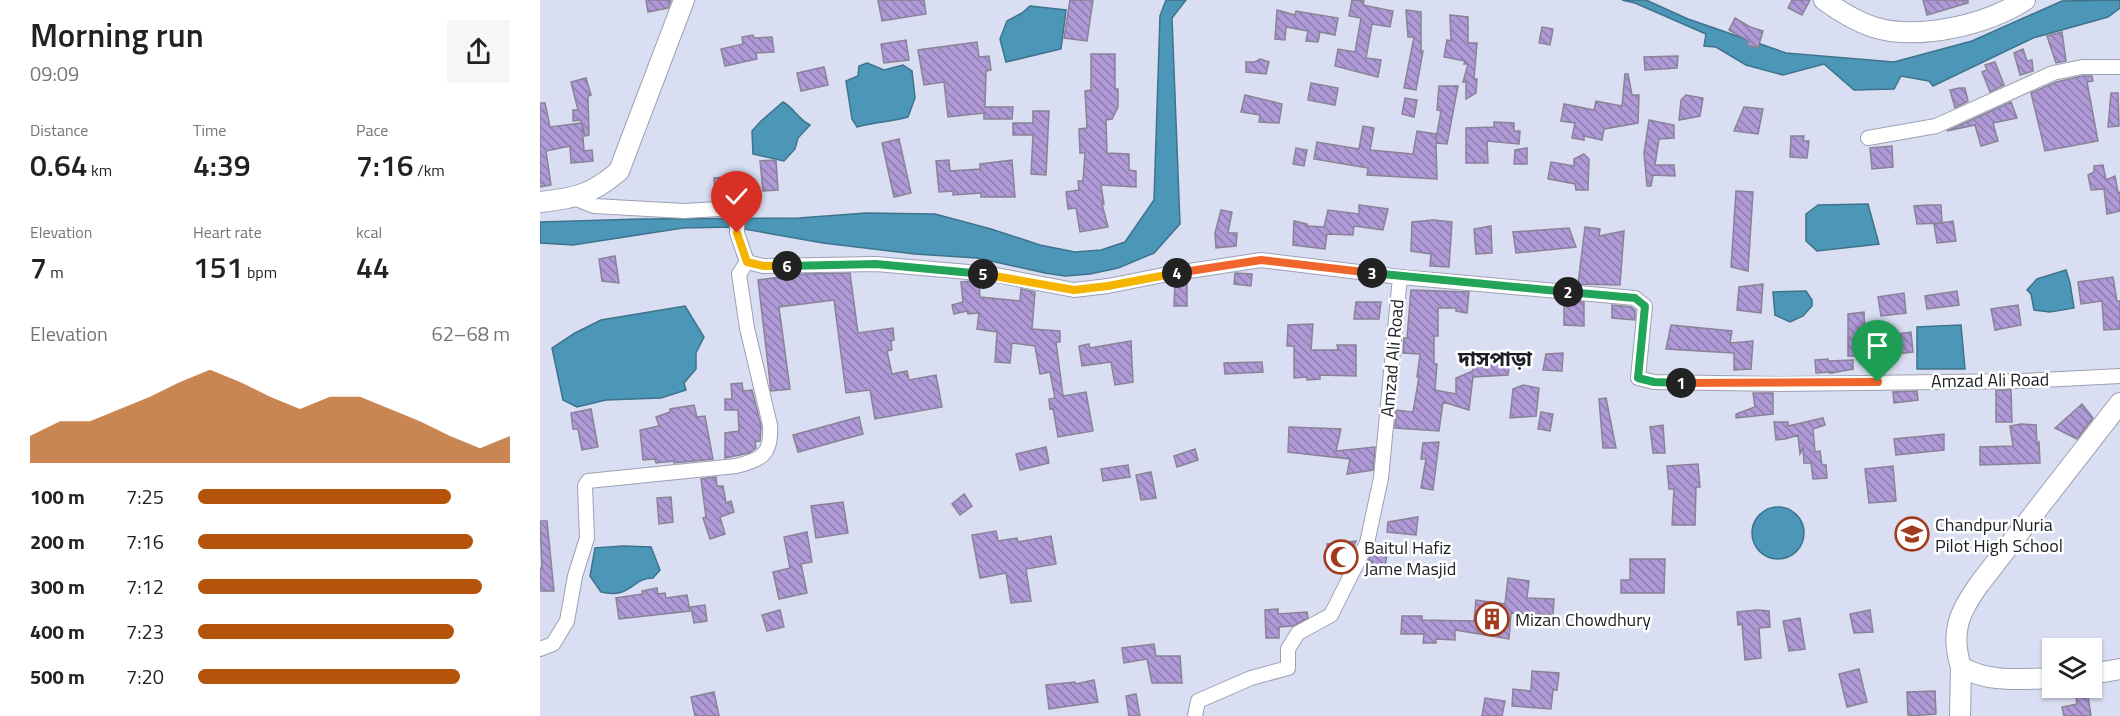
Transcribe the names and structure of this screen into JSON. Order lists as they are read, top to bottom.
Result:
{
  "streets": {
    "street": ["Amzad Ali Road"]
  },
  "districts": ["দাসপাড়া"],
  "places": {
    "school or university": ["Chandpur Nuria Pilot High School"],
    "mosque": ["Baitul Hafiz Jame Masjid"],
    "building": ["Mizan Chowdhury"]
  },
  "page": {
    "heading": ["Morning run", "09:09"],
    "stats": [
      ["Distance", "0.64 km"],
      ["Time", "4:39"],
      ["Pace", "7:16 /km"],
      ["Elevation", "7 m"],
      ["Heart rate", "151 bpm"],
      ["kcal", "44"]
    ],
    "pins": [
      "6",
      "3",
      "4",
      "5",
      "2",
      "1"
    ],
    "chart": ["Elevation", "62–68 m"],
    "list": [
      {
        "name": "100 m",
        "note": "7:25"
      },
      {
        "name": "200 m",
        "note": "7:16"
      },
      {
        "name": "300 m",
        "note": "7:12"
      },
      {
        "name": "400 m",
        "note": "7:23"
      },
      {
        "name": "500 m",
        "note": "7:20"
      }
    ]
  }
}
